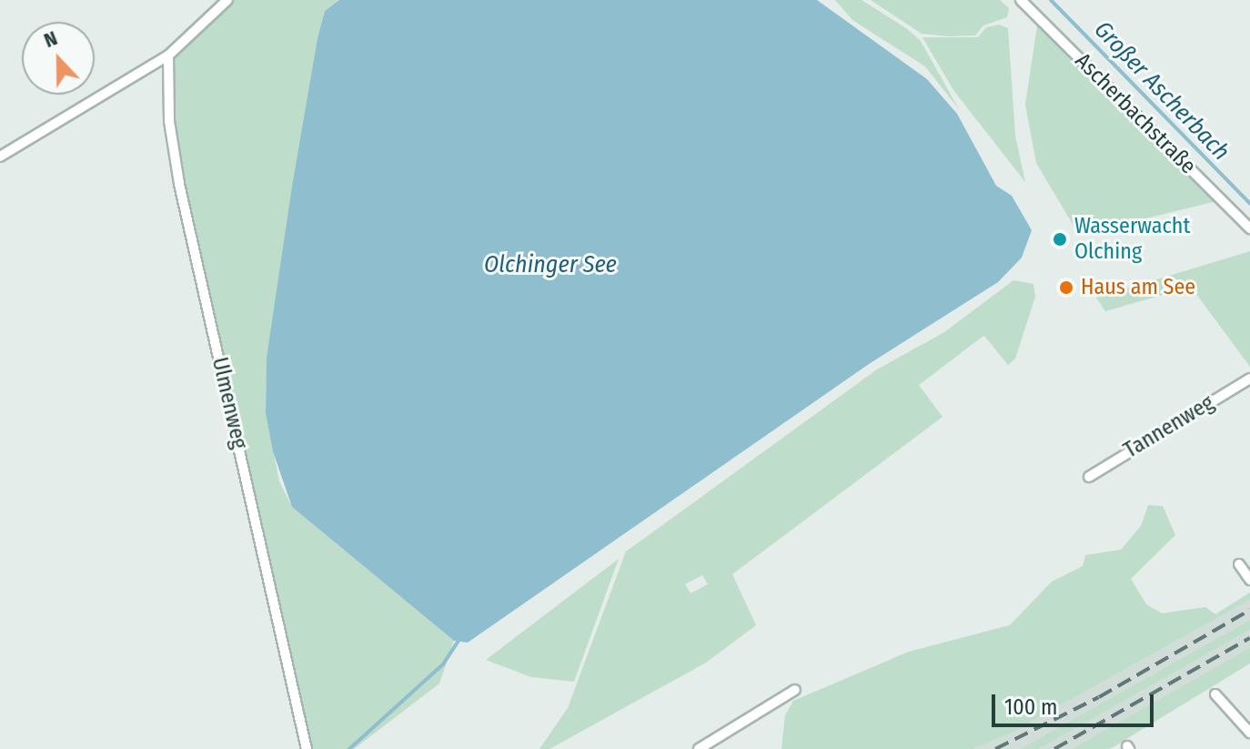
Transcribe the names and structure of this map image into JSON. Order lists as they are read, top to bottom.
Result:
{
  "streets": {
    "street": ["Ascherbachstraße", "Ulmenweg", "Tannenweg"]
  },
  "water": ["Großer Ascherbach", "Olchinger See"],
  "places": ["Wasserwacht Olching", "Haus am See"],
  "scale_bar": "100 m",
  "north": "top"
}
